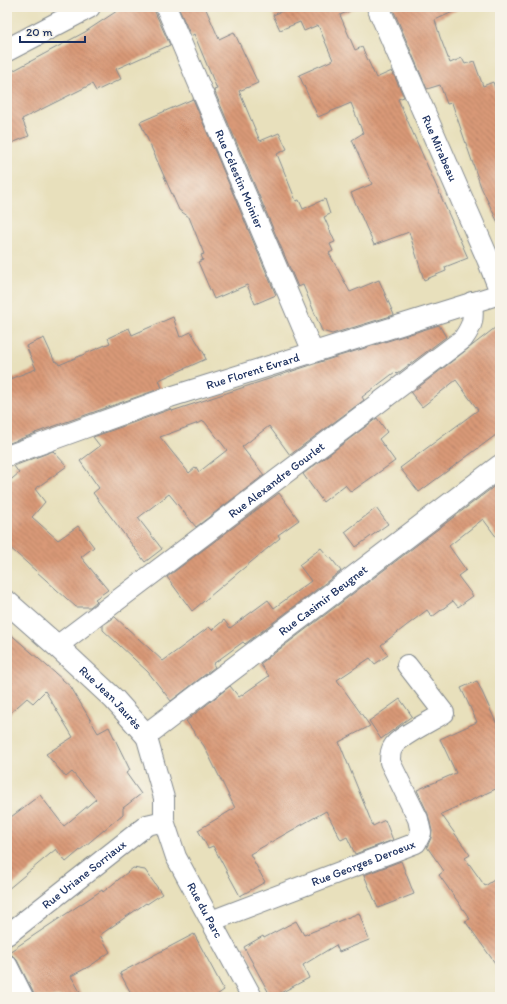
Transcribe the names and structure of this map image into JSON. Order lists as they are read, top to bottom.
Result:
{
  "streets": {
    "street": [
      "Rue Mirabeau",
      "Rue Célestin Moinier",
      "Rue Florent Evrard",
      "Rue Alexandre Gourlet",
      "Rue Casimir Beugnet",
      "Rue Jean Jaurès",
      "Rue Georges Deroeux",
      "Rue Uriane Sorriaux",
      "Rue du Parc"
    ]
  },
  "crossings": [
    ["Rue Célestin Moinier", "Rue Florent Evrard"],
    ["Rue Florent Evrard", "Rue Alexandre Gourlet"],
    ["Rue Alexandre Gourlet", "Rue Jean Jaurès"],
    ["Rue Casimir Beugnet", "Rue Jean Jaurès"],
    ["Rue Jean Jaurès", "Rue Uriane Sorriaux"],
    ["Rue Jean Jaurès", "Rue du Parc"],
    ["Rue Georges Deroeux", "Rue du Parc"],
    ["Rue Uriane Sorriaux", "Rue du Parc"]
  ],
  "scale_bar": "20 m"
}
